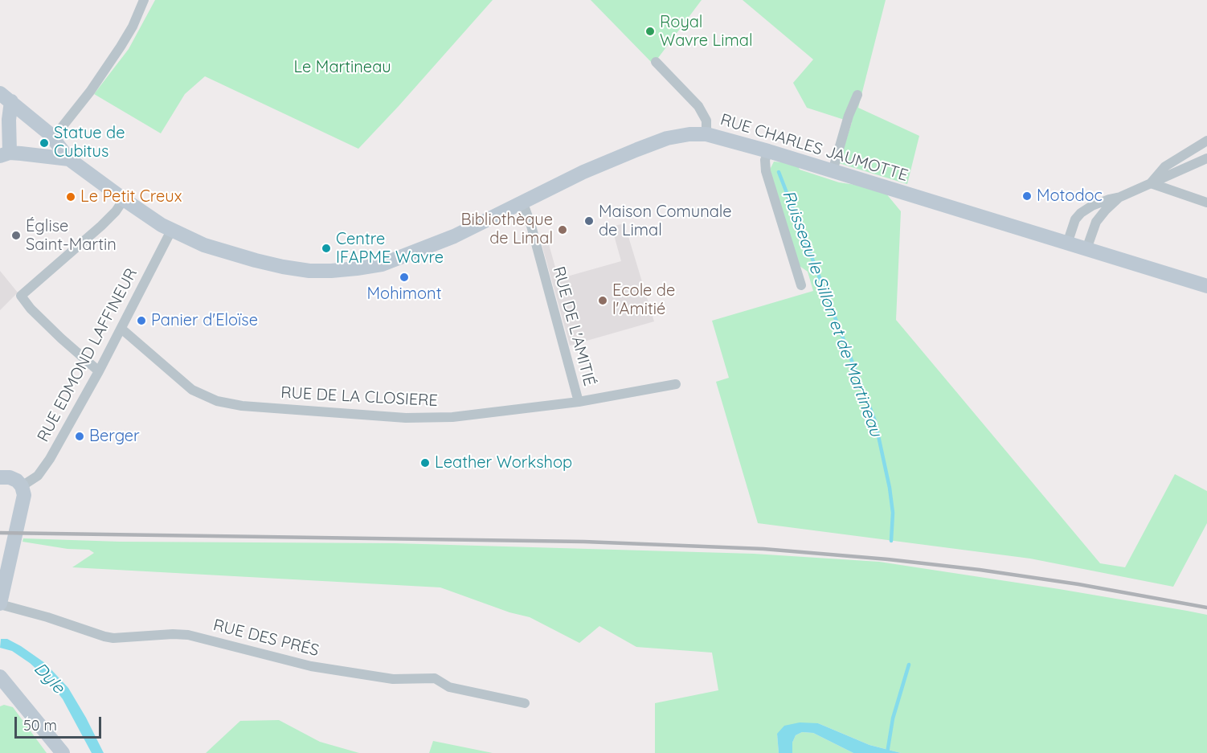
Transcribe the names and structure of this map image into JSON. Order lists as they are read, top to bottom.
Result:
{
  "streets": {
    "main road": ["RUE CHARLES JAUMOTTE"],
    "street": [
      "RUE DE L'AMITIÉ",
      "RUE EDMOND LAFFINEUR",
      "RUE DE LA CLOSIERE",
      "RUE DES PRÉS"
    ]
  },
  "crossings": [
    ["RUE CHARLES JAUMOTTE", "RUE DE L'AMITIÉ"],
    ["RUE CHARLES JAUMOTTE", "RUE EDMOND LAFFINEUR"],
    ["RUE DE L'AMITIÉ", "RUE DE LA CLOSIERE"],
    ["RUE EDMOND LAFFINEUR", "RUE DE LA CLOSIERE"]
  ],
  "water": ["Ruisseau le Sillon et de Martineau", "Dyle"],
  "parks": ["Le Martineau"],
  "places": [
    "Royal Wavre Limal",
    "Statue de Cubitus",
    "Motodoc",
    "Le Petit Creux",
    "Maison Comunale de Limal",
    "Bibliothèque de Limal",
    "Église Saint-Martin",
    "Centre IFAPME Wavre",
    "Mohimont",
    "Ecole de l'Amitié",
    "Panier d'Eloïse",
    "Berger",
    "Leather Workshop"
  ],
  "scale_bar": "50 m"
}
